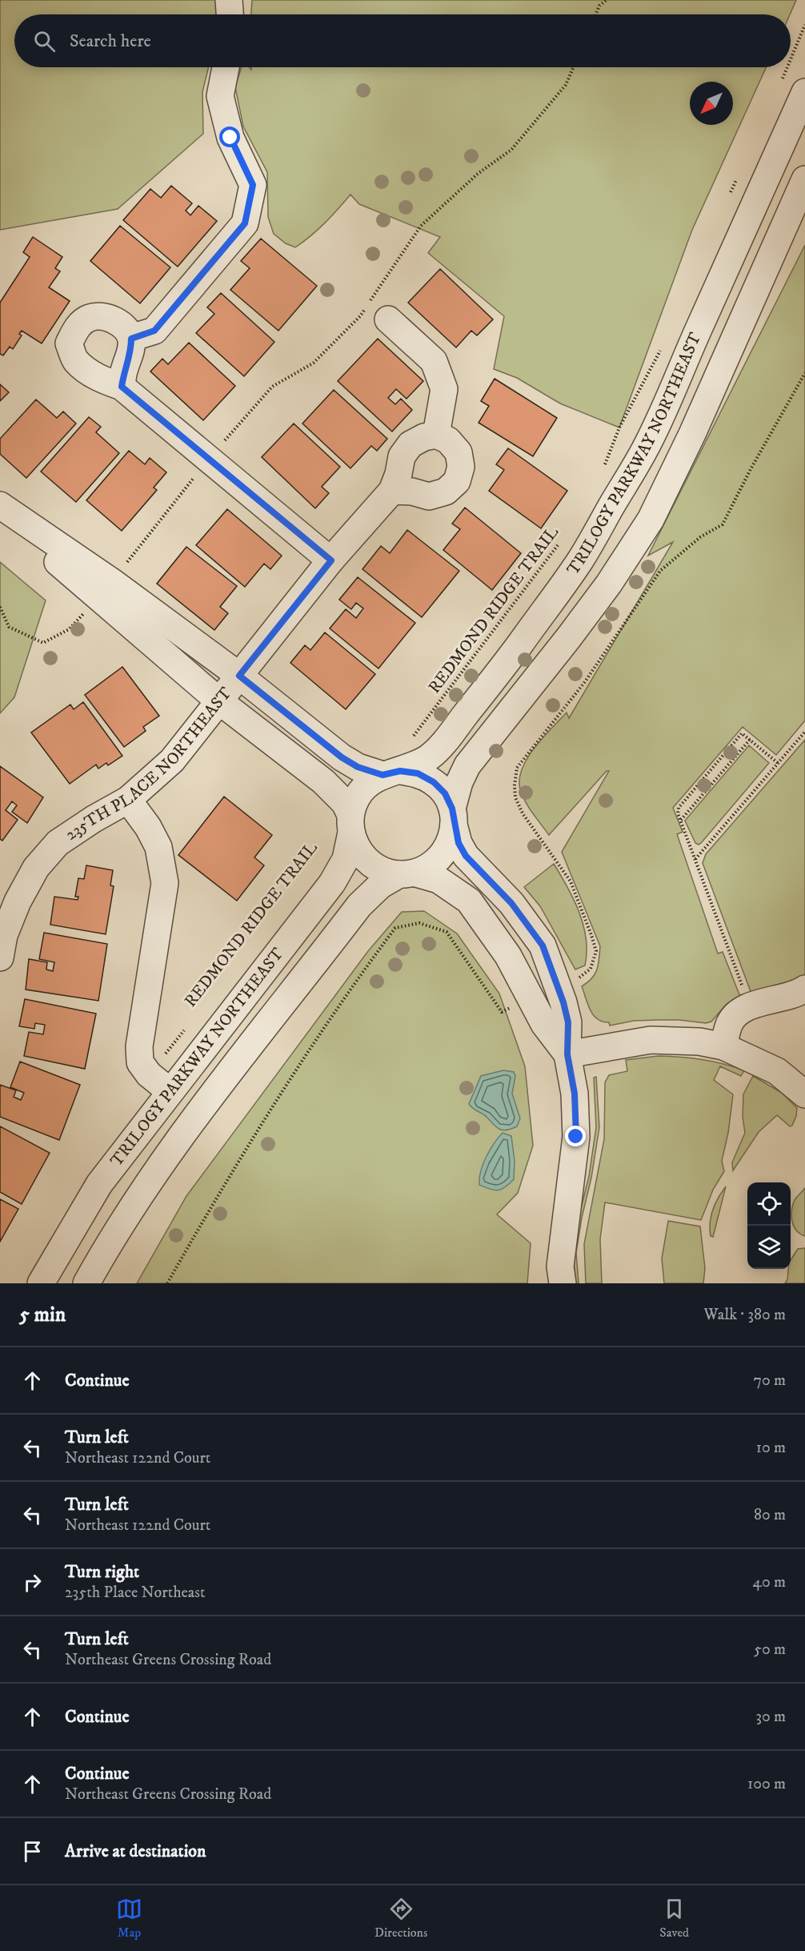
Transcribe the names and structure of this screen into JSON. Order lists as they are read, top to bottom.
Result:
{
  "streets": {
    "street": ["TRILOGY PARKWAY NORTHEAST", "235TH PLACE NORTHEAST"],
    "path": ["REDMOND RIDGE TRAIL"]
  },
  "north": "bottom left",
  "page": {
    "search": "Search here",
    "heading": ["5 min", "Walk · 380 m"],
    "list": [
      ["Continue", "70 m"],
      ["Turn left", "Northeast 122nd Court", "10 m"],
      ["Turn left", "Northeast 122nd Court", "80 m"],
      ["Turn right", "235th Place Northeast", "40 m"],
      ["Turn left", "Northeast Greens Crossing Road", "50 m"],
      ["Continue", "30 m"],
      ["Continue", "Northeast Greens Crossing Road", "100 m"],
      "Arrive at destination"
    ],
    "nav": ["Map", "Directions", "Saved"]
  }
}
